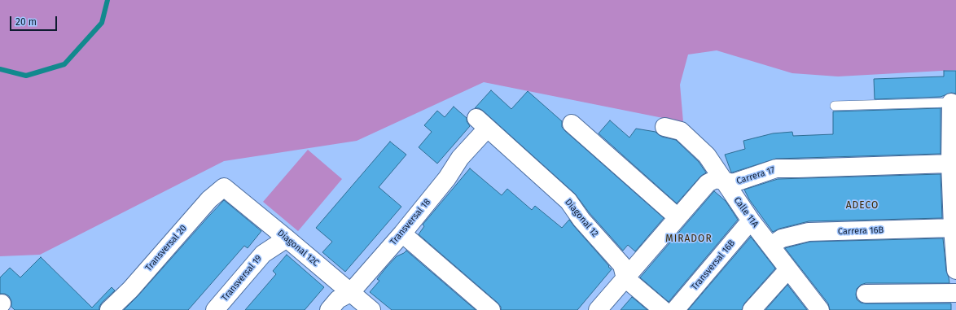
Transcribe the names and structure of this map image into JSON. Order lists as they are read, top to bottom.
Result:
{
  "streets": {
    "street": [
      "Carrera 17",
      "Calle 11A",
      "Diagonal 12",
      "Transversal 18",
      "Carrera 16B",
      "Transversal 20",
      "Diagonal 12C",
      "Transversal 16B",
      "Transversal 19"
    ]
  },
  "crossings": [
    ["Carrera 17", "Calle 11A"],
    ["Carrera 17", "Diagonal 12"],
    ["Calle 11A", "Carrera 16B"],
    ["Calle 11A", "Transversal 16B"],
    ["Diagonal 12", "Transversal 18"],
    ["Transversal 18", "Diagonal 12C"],
    ["Transversal 20", "Diagonal 12C"],
    ["Diagonal 12C", "Transversal 19"]
  ],
  "districts": ["ADECO", "MIRADOR"],
  "scale_bar": "20 m"
}
